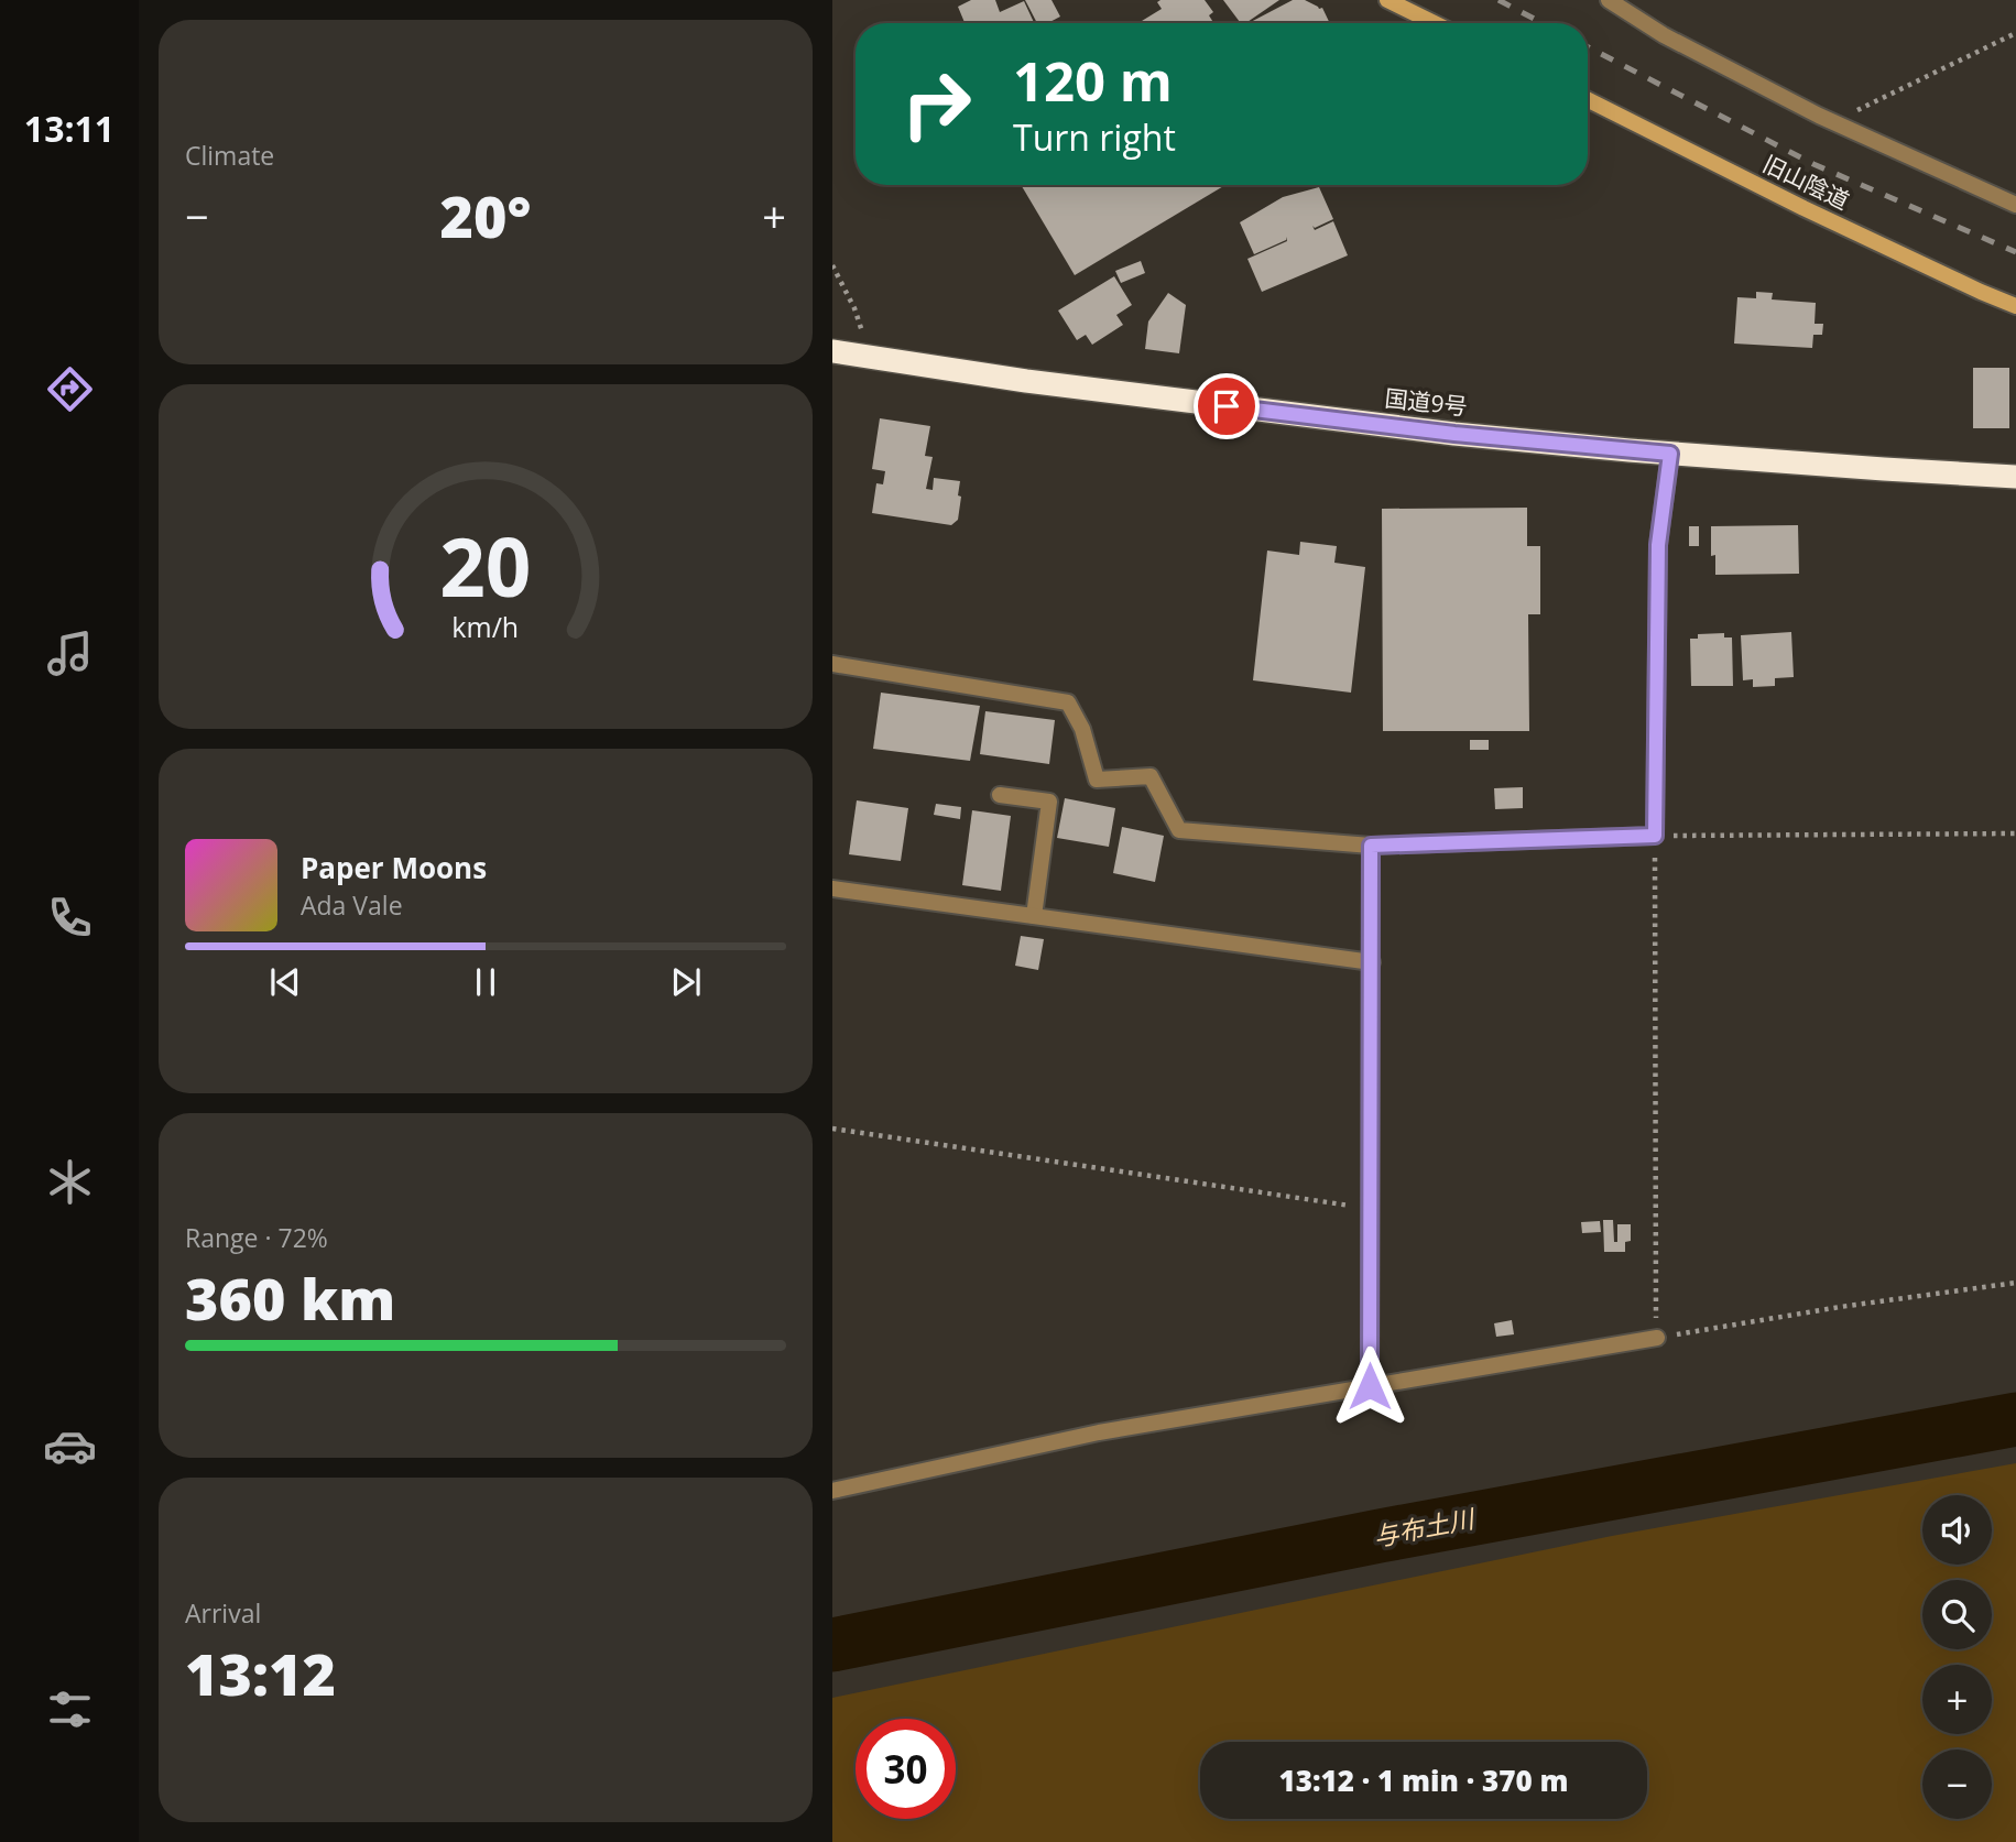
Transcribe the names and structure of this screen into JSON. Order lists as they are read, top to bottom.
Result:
{
  "streets": {
    "highway": ["国道9号"],
    "street": ["旧山陰道"]
  },
  "water": ["与布土川"],
  "page": {
    "tabs": "13:11",
    "tile": [
      "Climate",
      ["Range · 72%", "360 km"],
      ["Arrival", "13:12"]
    ],
    "turn": ["120 m", "Turn right"],
    "heat": ["−", "20°", "+"],
    "song": ["Paper Moons", "Ada Vale"],
    "map_buttons": ["+", "−"],
    "limit": "30",
    "trip": "13:12 · 1 min · 370 m",
    "gauge": ["20", "km/h"]
  }
}
